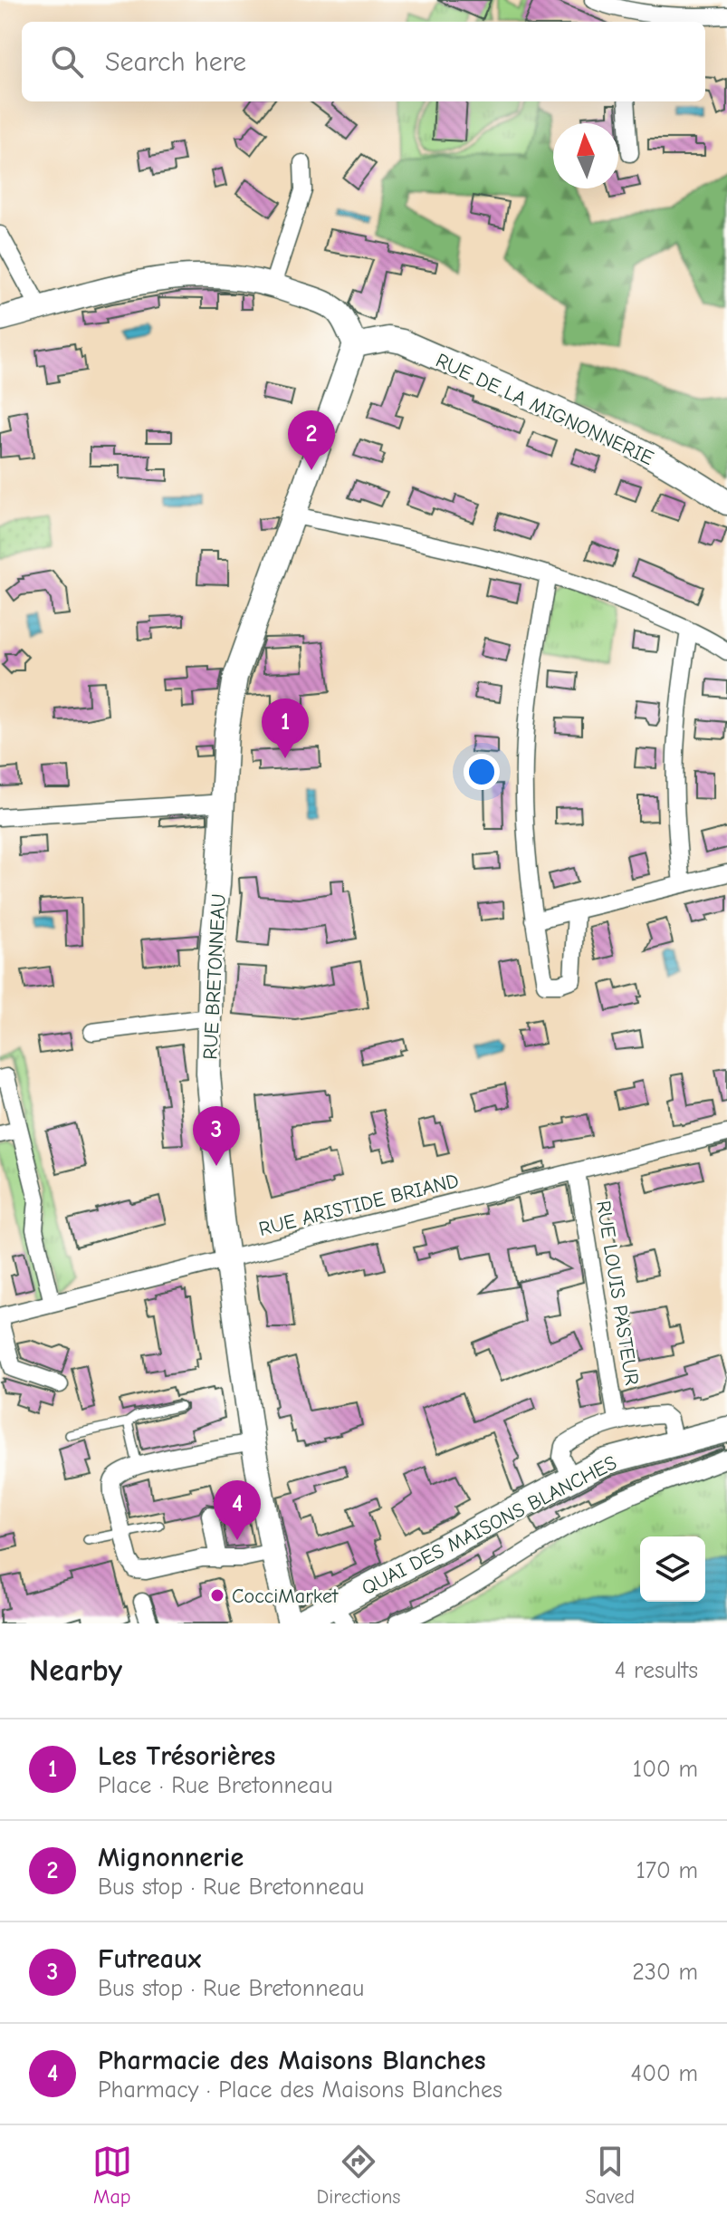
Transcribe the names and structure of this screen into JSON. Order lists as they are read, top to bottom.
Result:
{
  "streets": {
    "main road": ["QUAI DES MAISONS BLANCHES"],
    "street": [
      "RUE DE LA MIGNONNERIE",
      "RUE BRETONNEAU",
      "RUE ARISTIDE BRIAND",
      "RUE LOUIS PASTEUR"
    ]
  },
  "crossings": [
    ["RUE DE LA MIGNONNERIE", "RUE BRETONNEAU"],
    ["RUE BRETONNEAU", "RUE ARISTIDE BRIAND"],
    ["RUE ARISTIDE BRIAND", "RUE LOUIS PASTEUR"]
  ],
  "places": ["CocciMarket"],
  "north": "top",
  "page": {
    "search": "Search here",
    "pins": [
      "2",
      "1",
      "3",
      "4"
    ],
    "heading": ["Nearby", "4 results"],
    "list": [
      {
        "mark": "1",
        "name": "Les Trésorières",
        "note": "Place · Rue Bretonneau",
        "value": "100 m"
      },
      {
        "mark": "2",
        "name": "Mignonnerie",
        "note": "Bus stop · Rue Bretonneau",
        "value": "170 m"
      },
      {
        "mark": "3",
        "name": "Futreaux",
        "note": "Bus stop · Rue Bretonneau",
        "value": "230 m"
      },
      {
        "mark": "4",
        "name": "Pharmacie des Maisons Blanches",
        "note": "Pharmacy · Place des Maisons Blanches",
        "value": "400 m"
      }
    ],
    "nav": ["Map", "Directions", "Saved"]
  }
}
